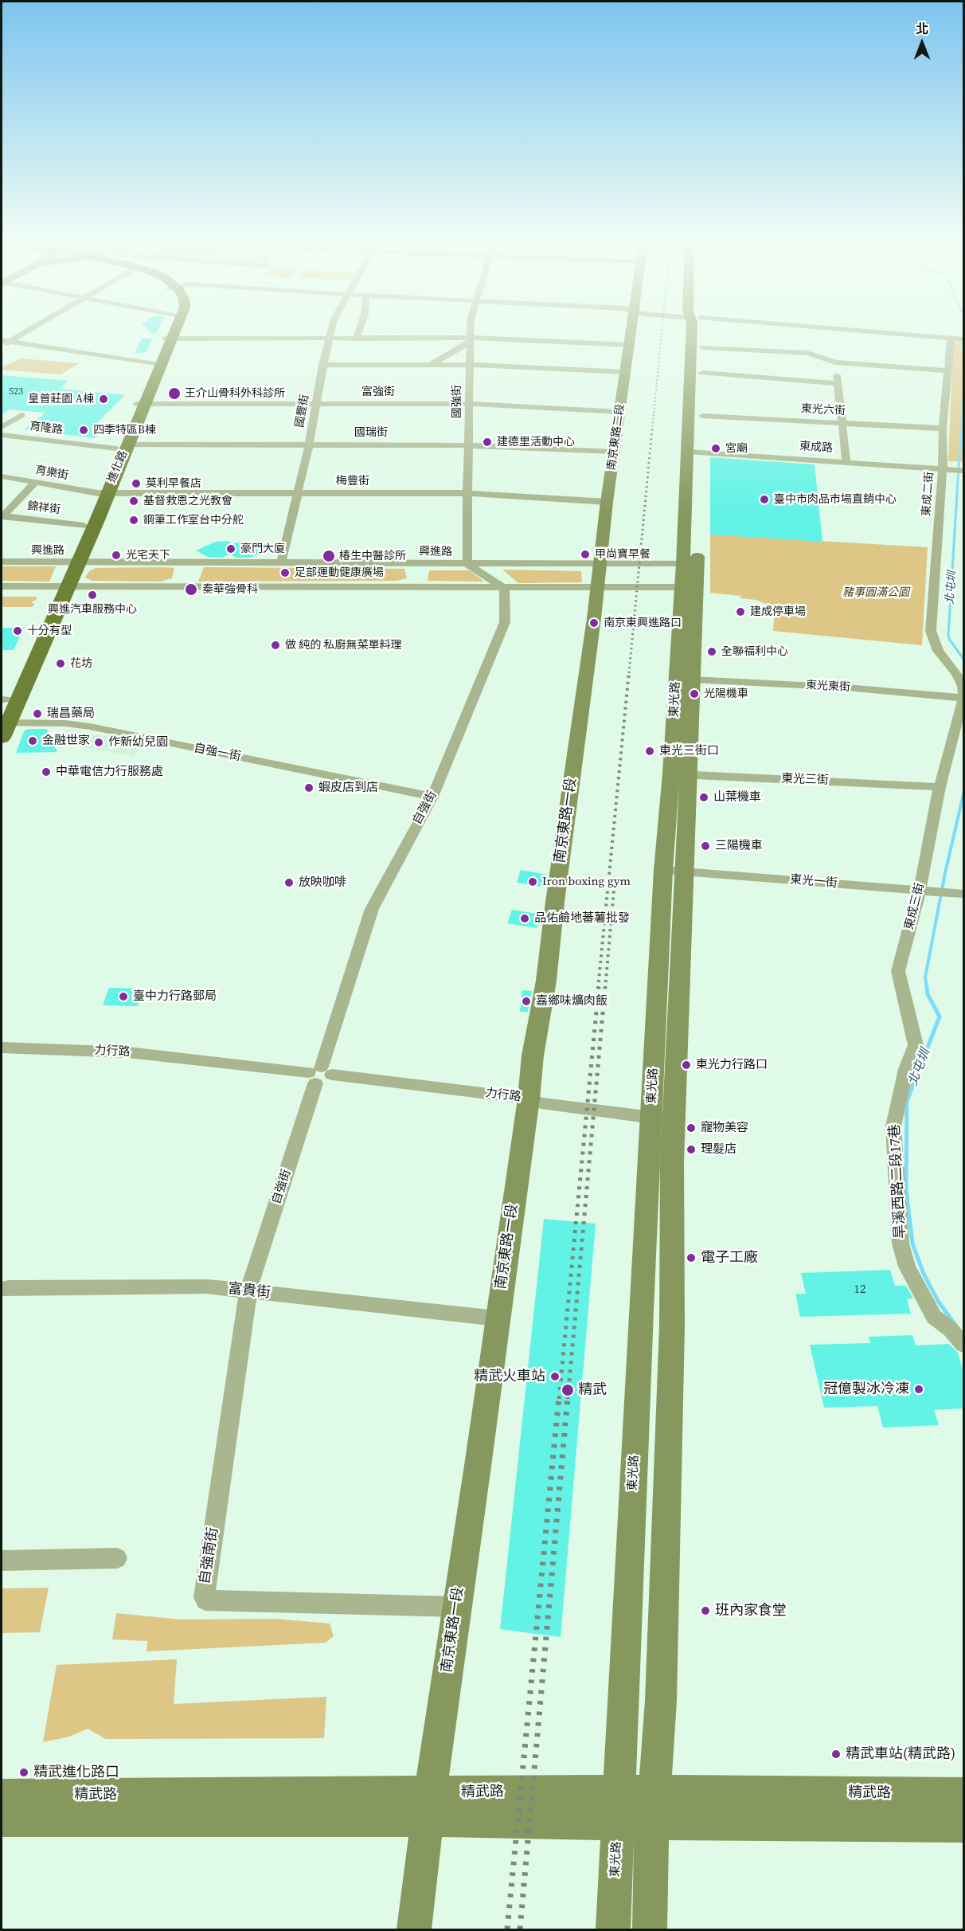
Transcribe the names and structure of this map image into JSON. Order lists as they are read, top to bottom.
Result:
{
  "streets": {
    "main road": ["進化路"],
    "street": [
      "富強街",
      "國強街",
      "東光六街",
      "國豐街",
      "育隆路",
      "國瑞街",
      "南京東路二段",
      "東成路",
      "育樂街",
      "梅豐街",
      "東成二街",
      "錦祥街",
      "興進路",
      "東光東街",
      "東光路",
      "自強一街",
      "東光三街",
      "自強街",
      "南京東路一段",
      "東光一街",
      "東成三街",
      "力行路",
      "旱溪西路二段17巷",
      "富貴街",
      "自強南街",
      "精武路"
    ]
  },
  "crossings": [
    ["富強街", "國強街"],
    ["富強街", "國豐街"],
    ["富強街", "南京東路二段"],
    ["富強街", "進化路"],
    ["國強街", "國瑞街"],
    ["國強街", "梅豐街"],
    ["國強街", "興進路"],
    ["東光六街", "東成二街"],
    ["國豐街", "國瑞街"],
    ["國豐街", "梅豐街"],
    ["國豐街", "興進路"],
    ["育隆路", "國瑞街"],
    ["育隆路", "進化路"],
    ["國瑞街", "南京東路二段"],
    ["國瑞街", "進化路"],
    ["南京東路二段", "梅豐街"],
    ["南京東路二段", "興進路"],
    ["南京東路二段", "南京東路一段"],
    ["東成路", "東成二街"],
    ["東成路", "東光路"],
    ["進化路", "育樂街"],
    ["進化路", "梅豐街"],
    ["進化路", "錦祥街"],
    ["進化路", "興進路"],
    ["進化路", "自強一街"],
    ["育樂街", "梅豐街"],
    ["東成二街", "東光東街"],
    ["東成二街", "東成三街"],
    ["興進路", "東光路"],
    ["興進路", "自強街"],
    ["興進路", "南京東路一段"],
    ["東光東街", "東光路"],
    ["東光東街", "東成三街"],
    ["東光路", "東光三街"],
    ["東光路", "東光一街"],
    ["東光路", "力行路"],
    ["東光路", "精武路"],
    ["自強一街", "自強街"],
    ["東光三街", "東成三街"],
    ["自強街", "力行路"],
    ["自強街", "富貴街"],
    ["自強街", "自強南街"],
    ["南京東路一段", "力行路"],
    ["南京東路一段", "富貴街"],
    ["南京東路一段", "自強南街"],
    ["南京東路一段", "精武路"],
    ["東光一街", "東成三街"],
    ["東成三街", "旱溪西路二段17巷"],
    ["富貴街", "自強南街"]
  ],
  "water": ["北屯圳"],
  "parks": ["豬事圓滿公園"],
  "places": [
    "王介山骨科外科診所",
    "皇普莊園 A棟",
    "四季特區B棟",
    "建德里活動中心",
    "宮廟",
    "莫利早餐店",
    "臺中市肉品市場直銷中心",
    "基督救恩之光教會",
    "鋼筆工作室台中分舵",
    "豪門大廈",
    "甲尚寶早餐",
    "光宅天下",
    "椿生中醫診所",
    "足部運動健康廣場",
    "秦華強骨科",
    "興進汽車服務中心",
    "建成停車場",
    "南京東興進路口",
    "十分有型",
    "做 純的 私廚無菜單料理",
    "全聯福利中心",
    "花坊",
    "光陽機車",
    "瑞昌藥局",
    "金融世家",
    "作新幼兒園",
    "東光三街口",
    "中華電信力行服務處",
    "蝦皮店到店",
    "山葉機車",
    "三陽機車",
    "Iron boxing gym",
    "放映咖啡",
    "品佑鹼地蕃薯批發",
    "臺中力行路郵局",
    "嘉鄉味爌肉飯",
    "東光力行路口",
    "寵物美容",
    "理髮店",
    "電子工廠",
    "精武火車站",
    "冠億製冰冷凍",
    "精武",
    "班內家食堂",
    "精武車站(精武路)",
    "精武進化路口"
  ],
  "house_numbers": ["523", "12"],
  "north": "top"
}
